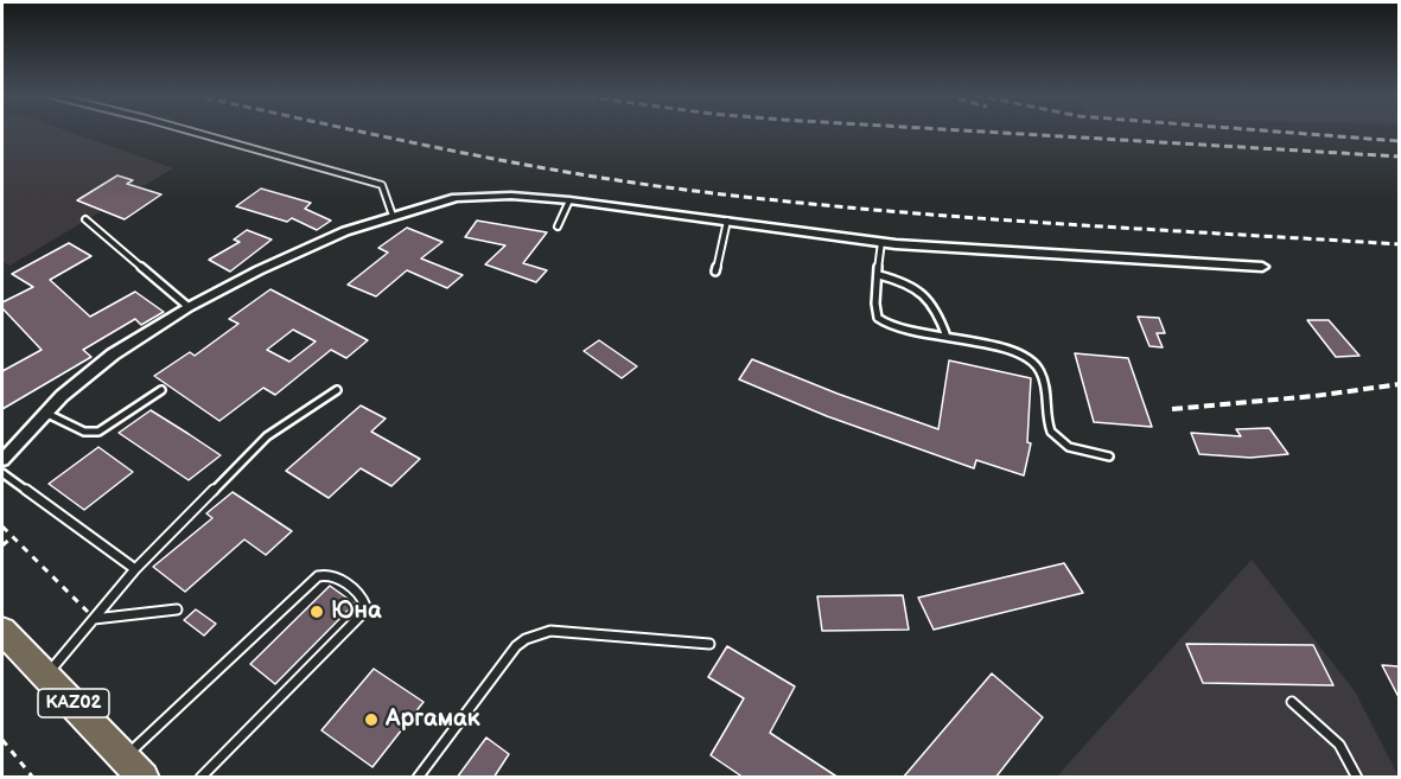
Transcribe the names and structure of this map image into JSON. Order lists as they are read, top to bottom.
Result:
{
  "streets": {
    "highway": ["KАZ02"]
  },
  "places": ["Юна", "Аргамак"]
}
